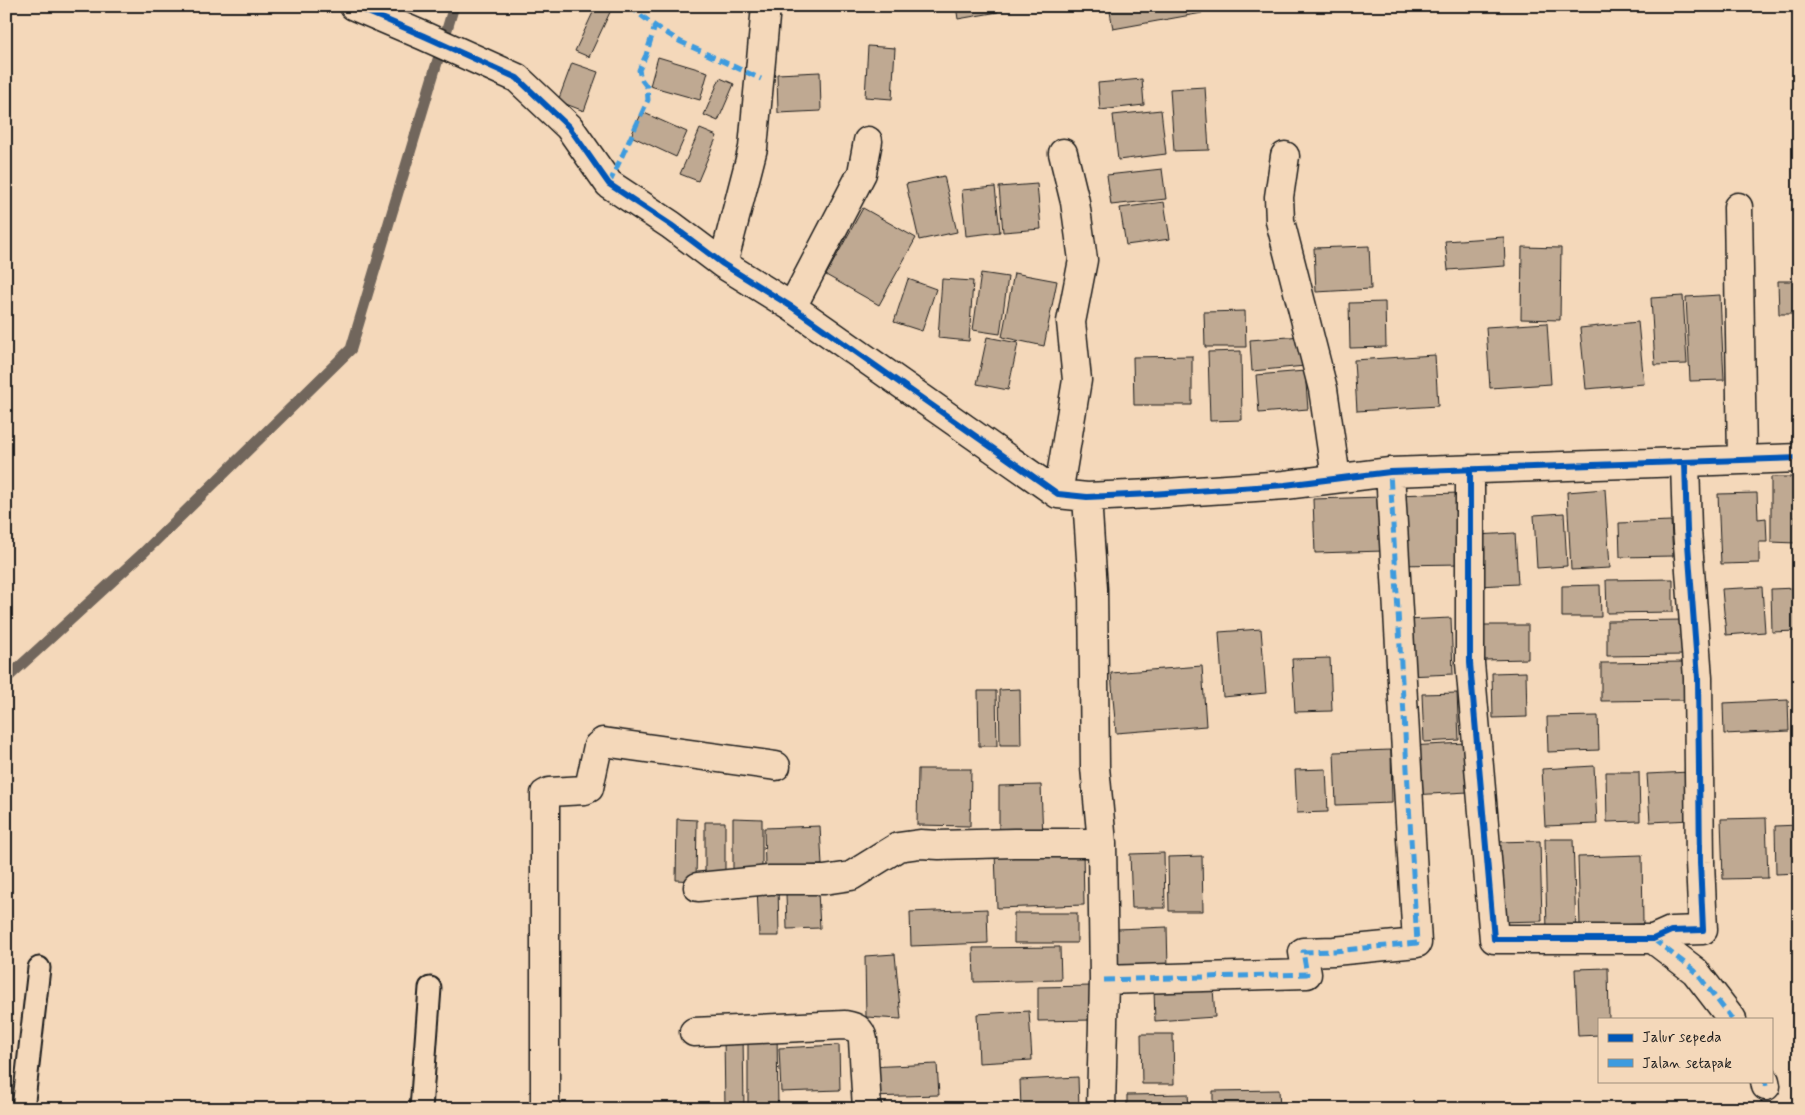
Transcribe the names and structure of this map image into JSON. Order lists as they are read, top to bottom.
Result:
{
  "legend": ["Jalur sepeda", "Jalan setapak"]
}
